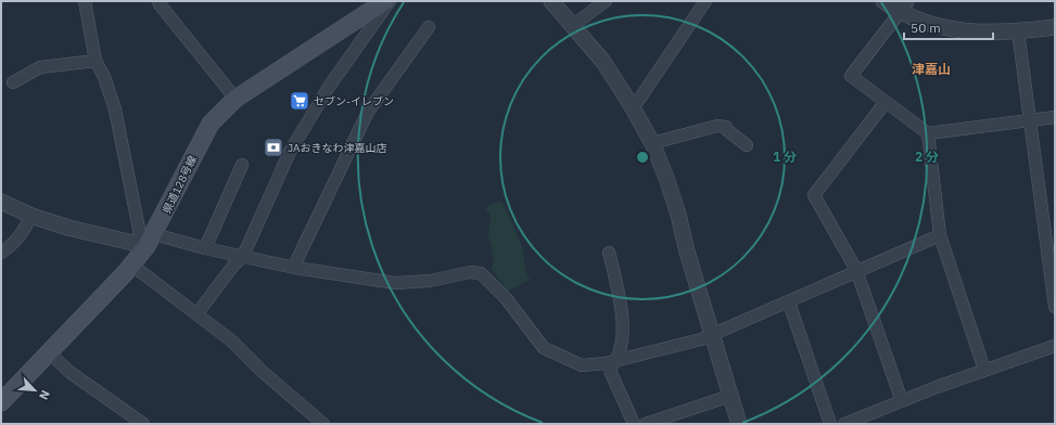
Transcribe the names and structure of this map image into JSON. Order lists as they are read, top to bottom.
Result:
{
  "streets": {
    "main road": ["県道128号線"]
  },
  "districts": ["津嘉山"],
  "places": {
    "supermarket": ["セブン-イレブン"],
    "bank": ["JAおきなわ津嘉山店"]
  },
  "scale_bar": "50 m",
  "north": "bottom right",
  "rings": ["1 分", "2 分"]
}
